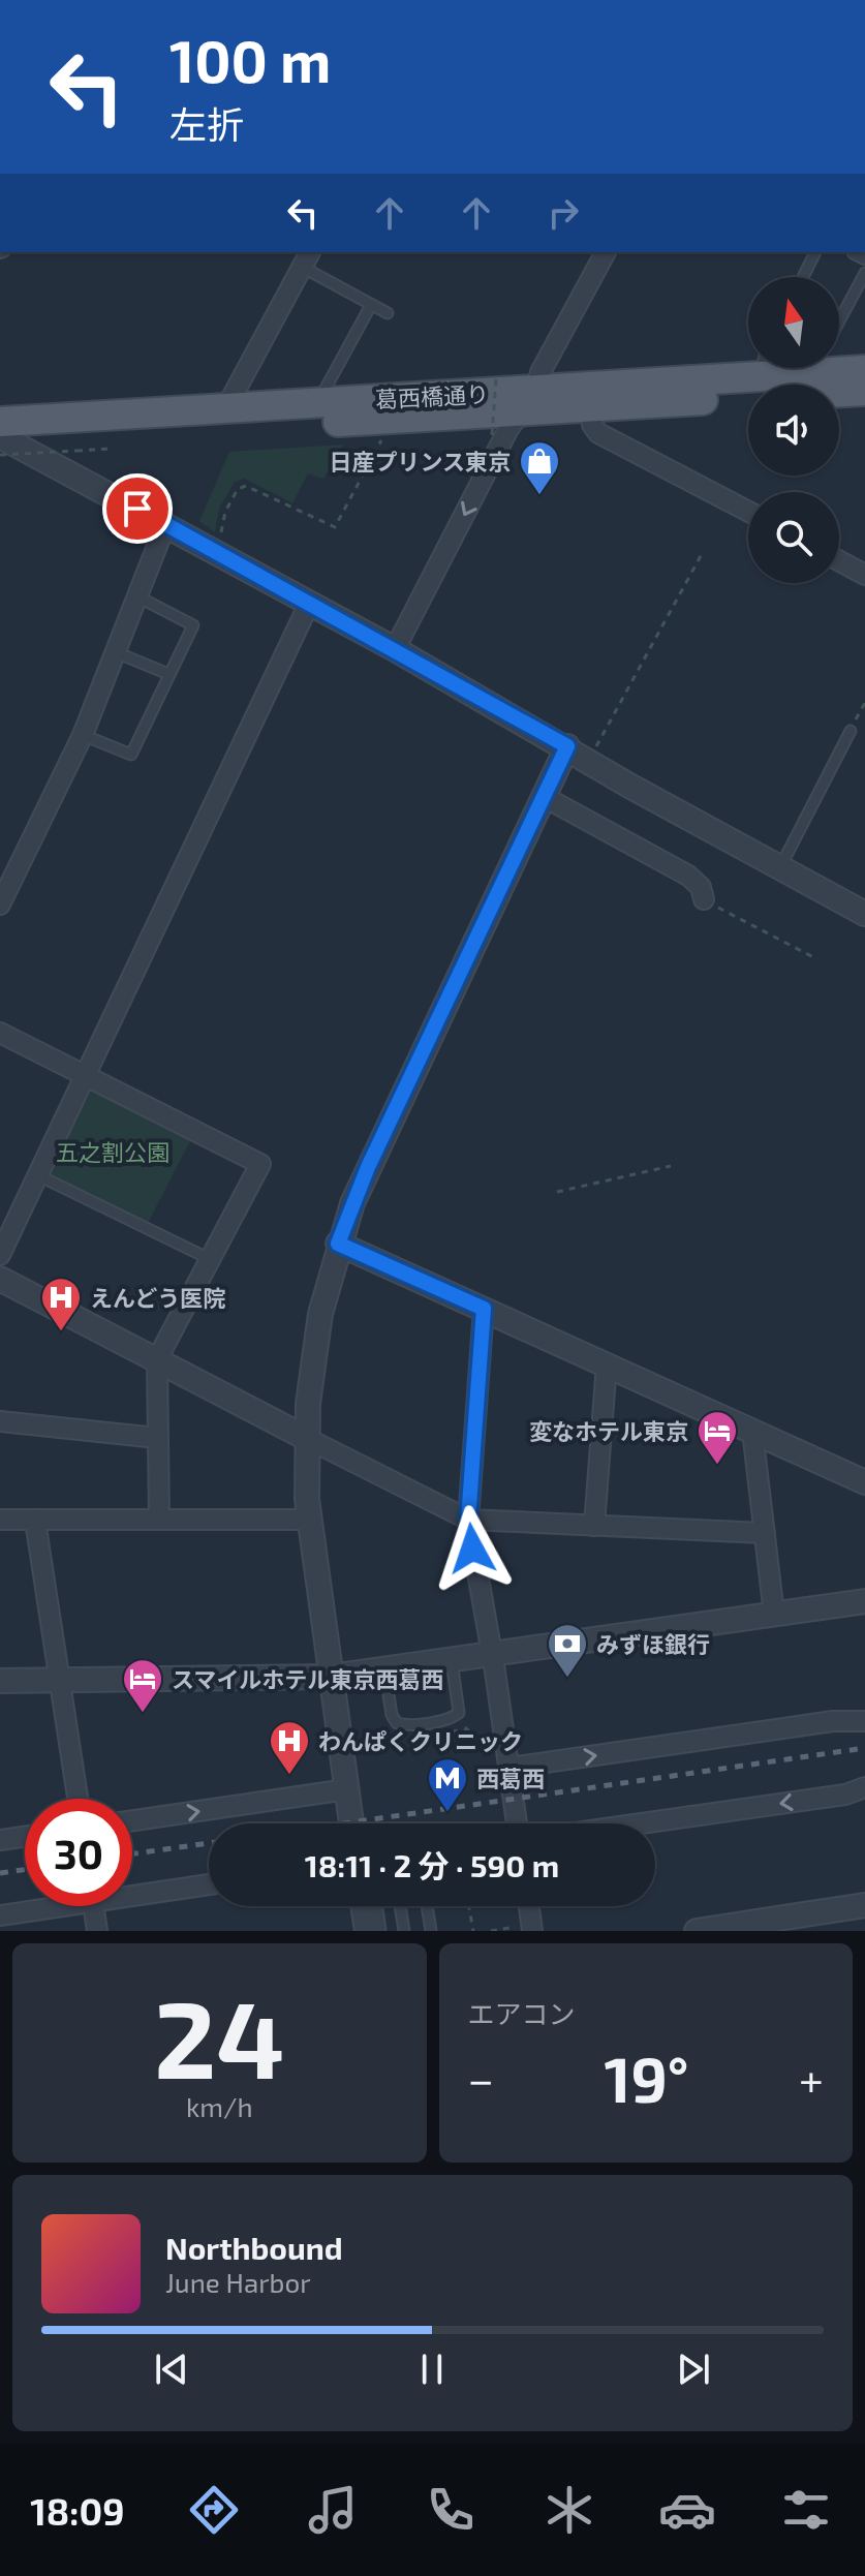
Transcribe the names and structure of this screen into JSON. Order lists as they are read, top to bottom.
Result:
{
  "streets": {
    "main road": ["葛西橋通り"]
  },
  "parks": ["五之割公園"],
  "places": {
    "shop": ["日産プリンス東京"],
    "hospital": ["えんどう医院", "わんぱくクリニック"],
    "hotel": ["変なホテル東京", "スマイルホテル東京西葛西"],
    "bank": ["みずほ銀行"],
    "metro station": ["西葛西"]
  },
  "north": "top",
  "page": {
    "turn": ["100 m", "左折"],
    "limit": "30",
    "trip": "18:11 · 2 分 · 590 m",
    "tile": [
      ["24", "km/h"],
      "エアコン"
    ],
    "heat": ["−", "19°", "+"],
    "song": ["Northbound", "June Harbor"],
    "tabs": "18:09"
  }
}
